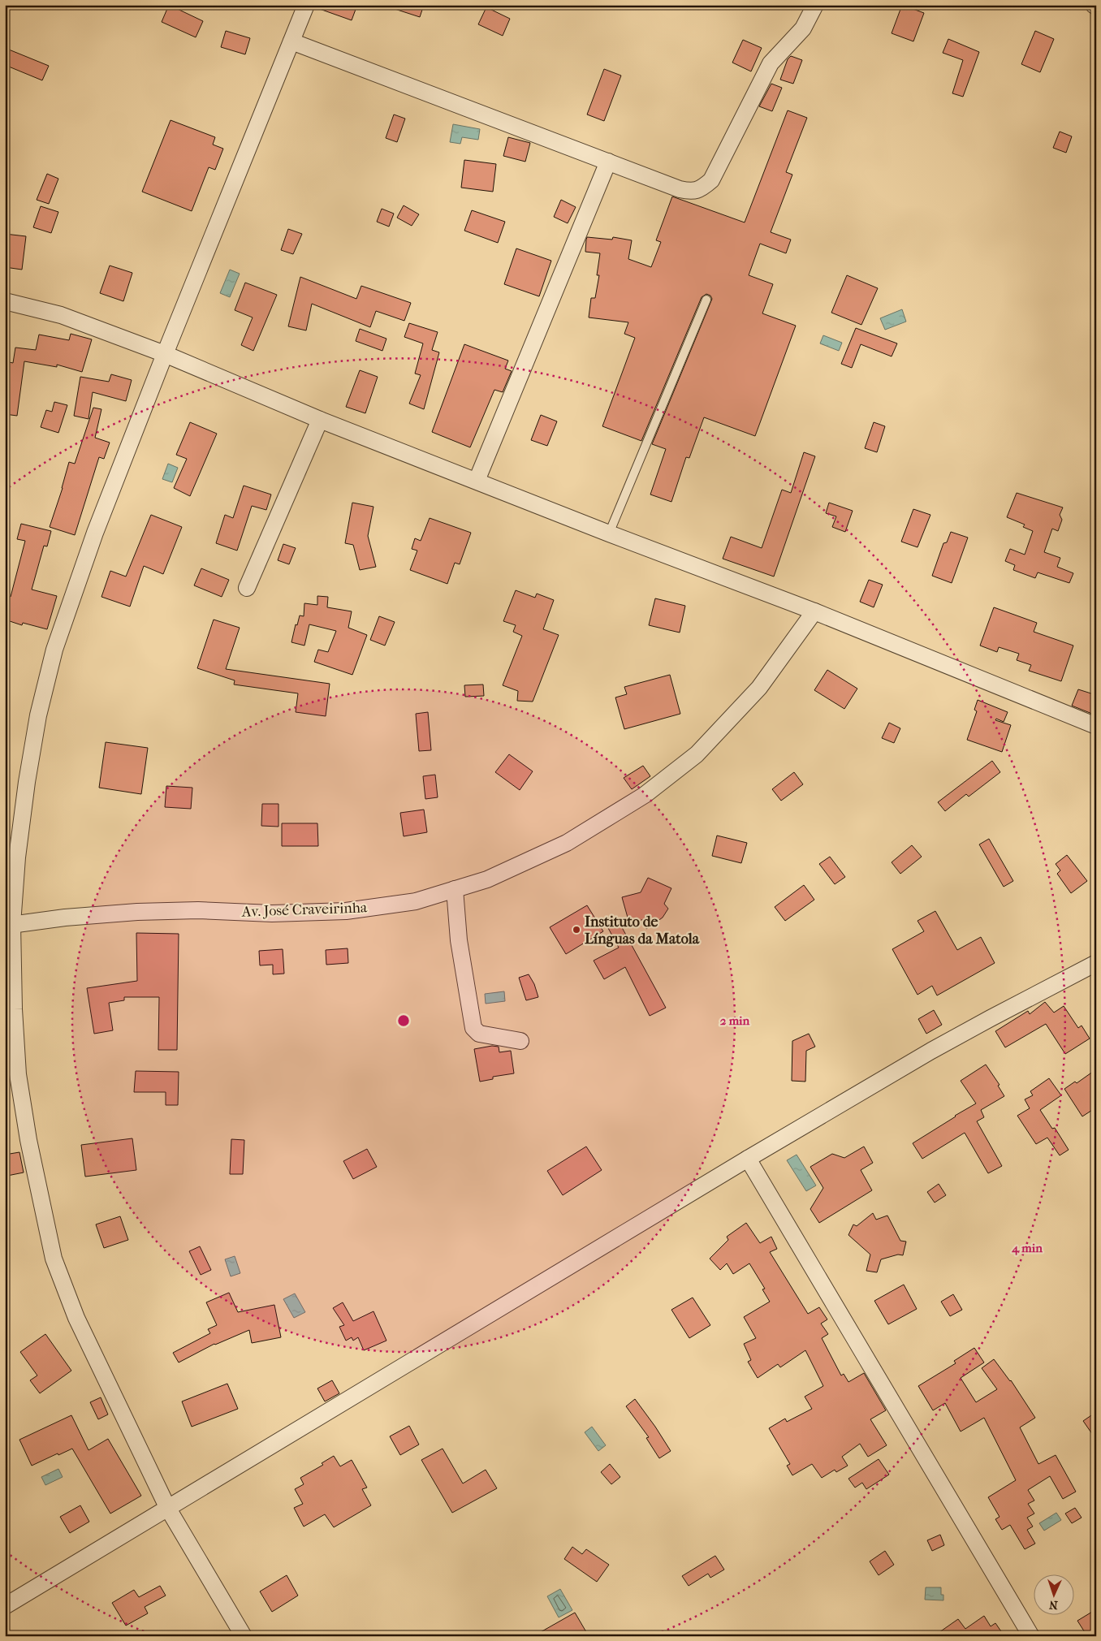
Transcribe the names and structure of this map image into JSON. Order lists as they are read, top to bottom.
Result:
{
  "streets": {
    "street": ["Av. José Craveirinha"]
  },
  "places": ["Instituto de Línguas da Matola"],
  "north": "bottom",
  "rings": ["2 min", "4 min"]
}
